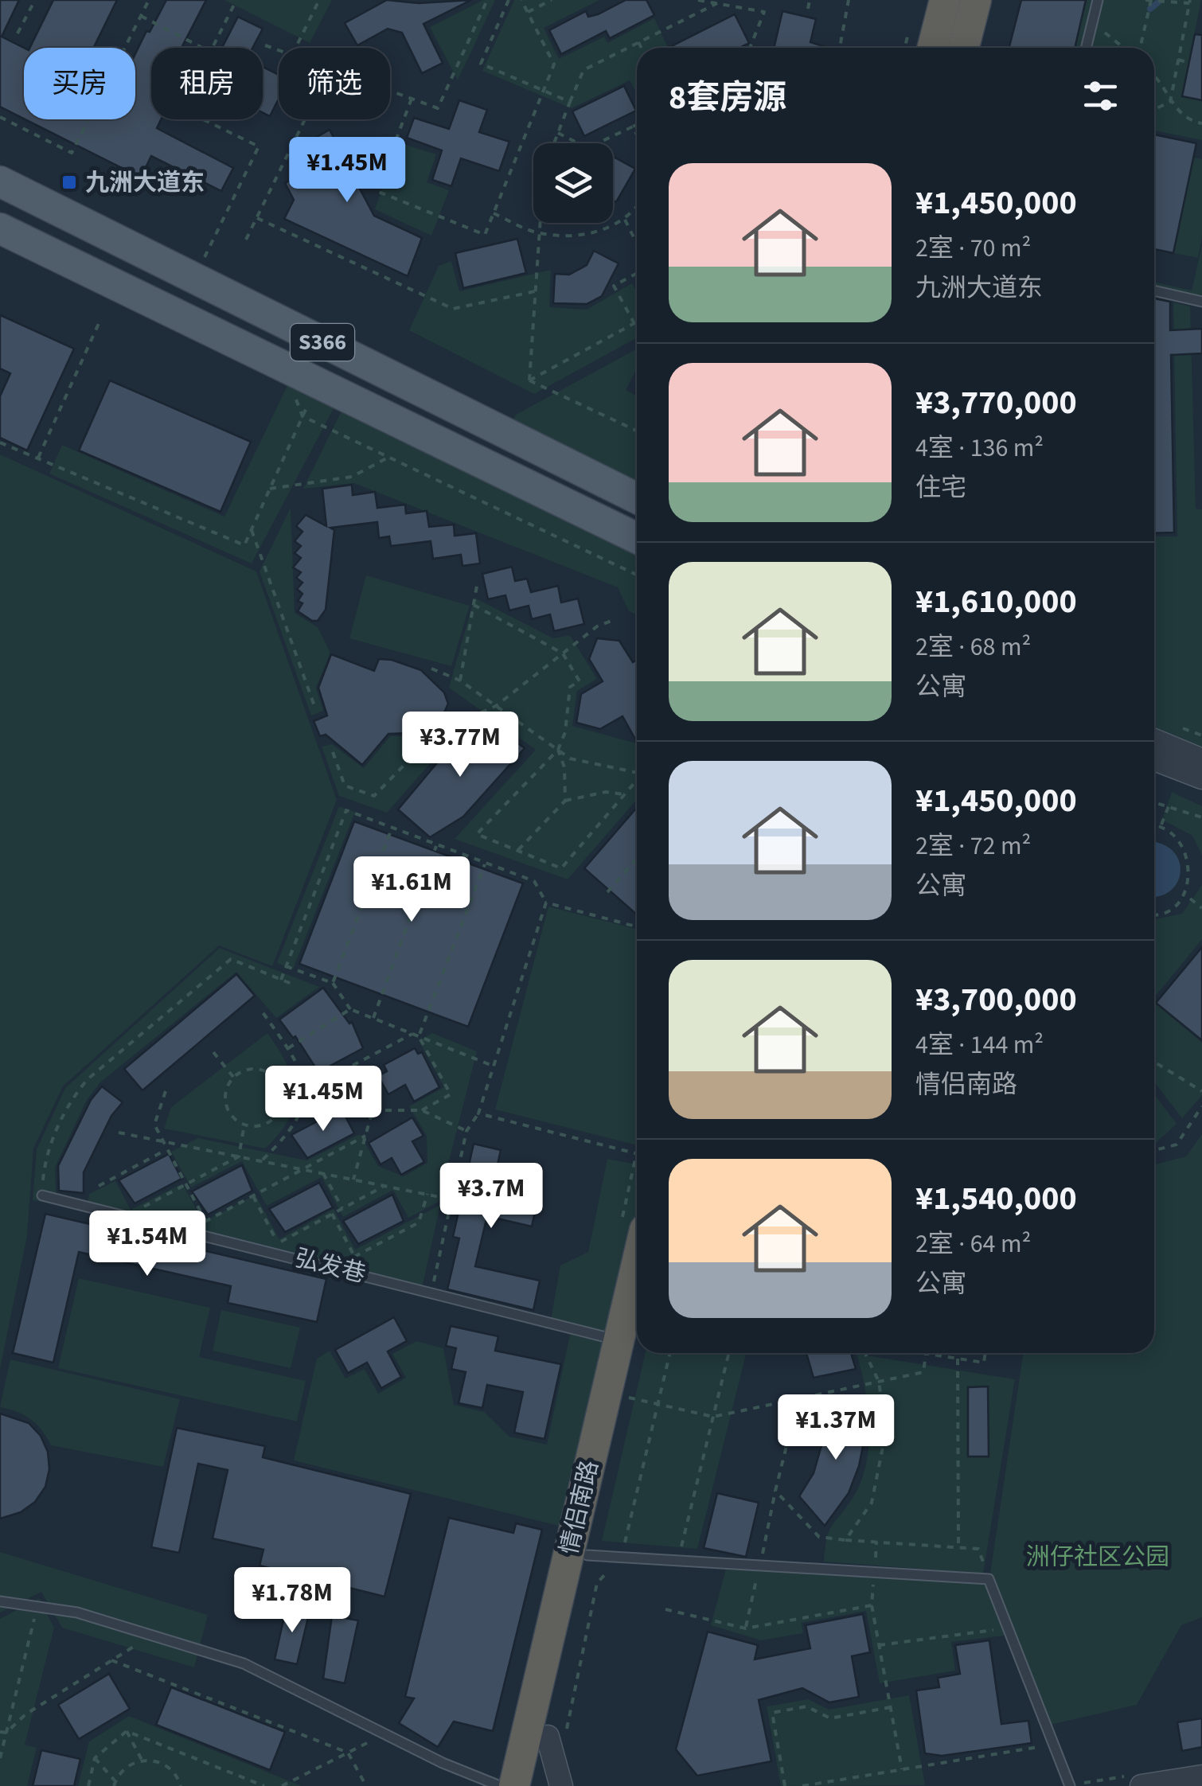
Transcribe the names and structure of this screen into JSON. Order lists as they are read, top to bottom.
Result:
{
  "streets": {
    "highway": ["情侣南路"],
    "main road": ["S366"],
    "lane": ["弘发巷"]
  },
  "crossings": [
    ["弘发巷", "情侣南路"]
  ],
  "parks": ["洲仔社区公园"],
  "places": {
    "transit": ["九洲大道东"]
  },
  "page": {
    "chip": ["买房", "租房", "筛选"],
    "heading": "8套房源",
    "price": [
      "¥1.45M",
      "¥3.77M",
      "¥1.61M",
      "¥1.45M",
      "¥3.7M",
      "¥1.54M",
      "¥1.37M",
      "¥1.78M"
    ],
    "list": [
      {
        "name": "¥1,450,000",
        "note": "2室 · 70 m² · 九洲大道东"
      },
      {
        "name": "¥3,770,000",
        "note": "4室 · 136 m² · 住宅"
      },
      {
        "name": "¥1,610,000",
        "note": "2室 · 68 m² · 公寓"
      },
      {
        "name": "¥1,450,000",
        "note": "2室 · 72 m² · 公寓"
      },
      {
        "name": "¥3,700,000",
        "note": "4室 · 144 m² · 情侣南路"
      },
      {
        "name": "¥1,540,000",
        "note": "2室 · 64 m² · 公寓"
      }
    ]
  }
}
